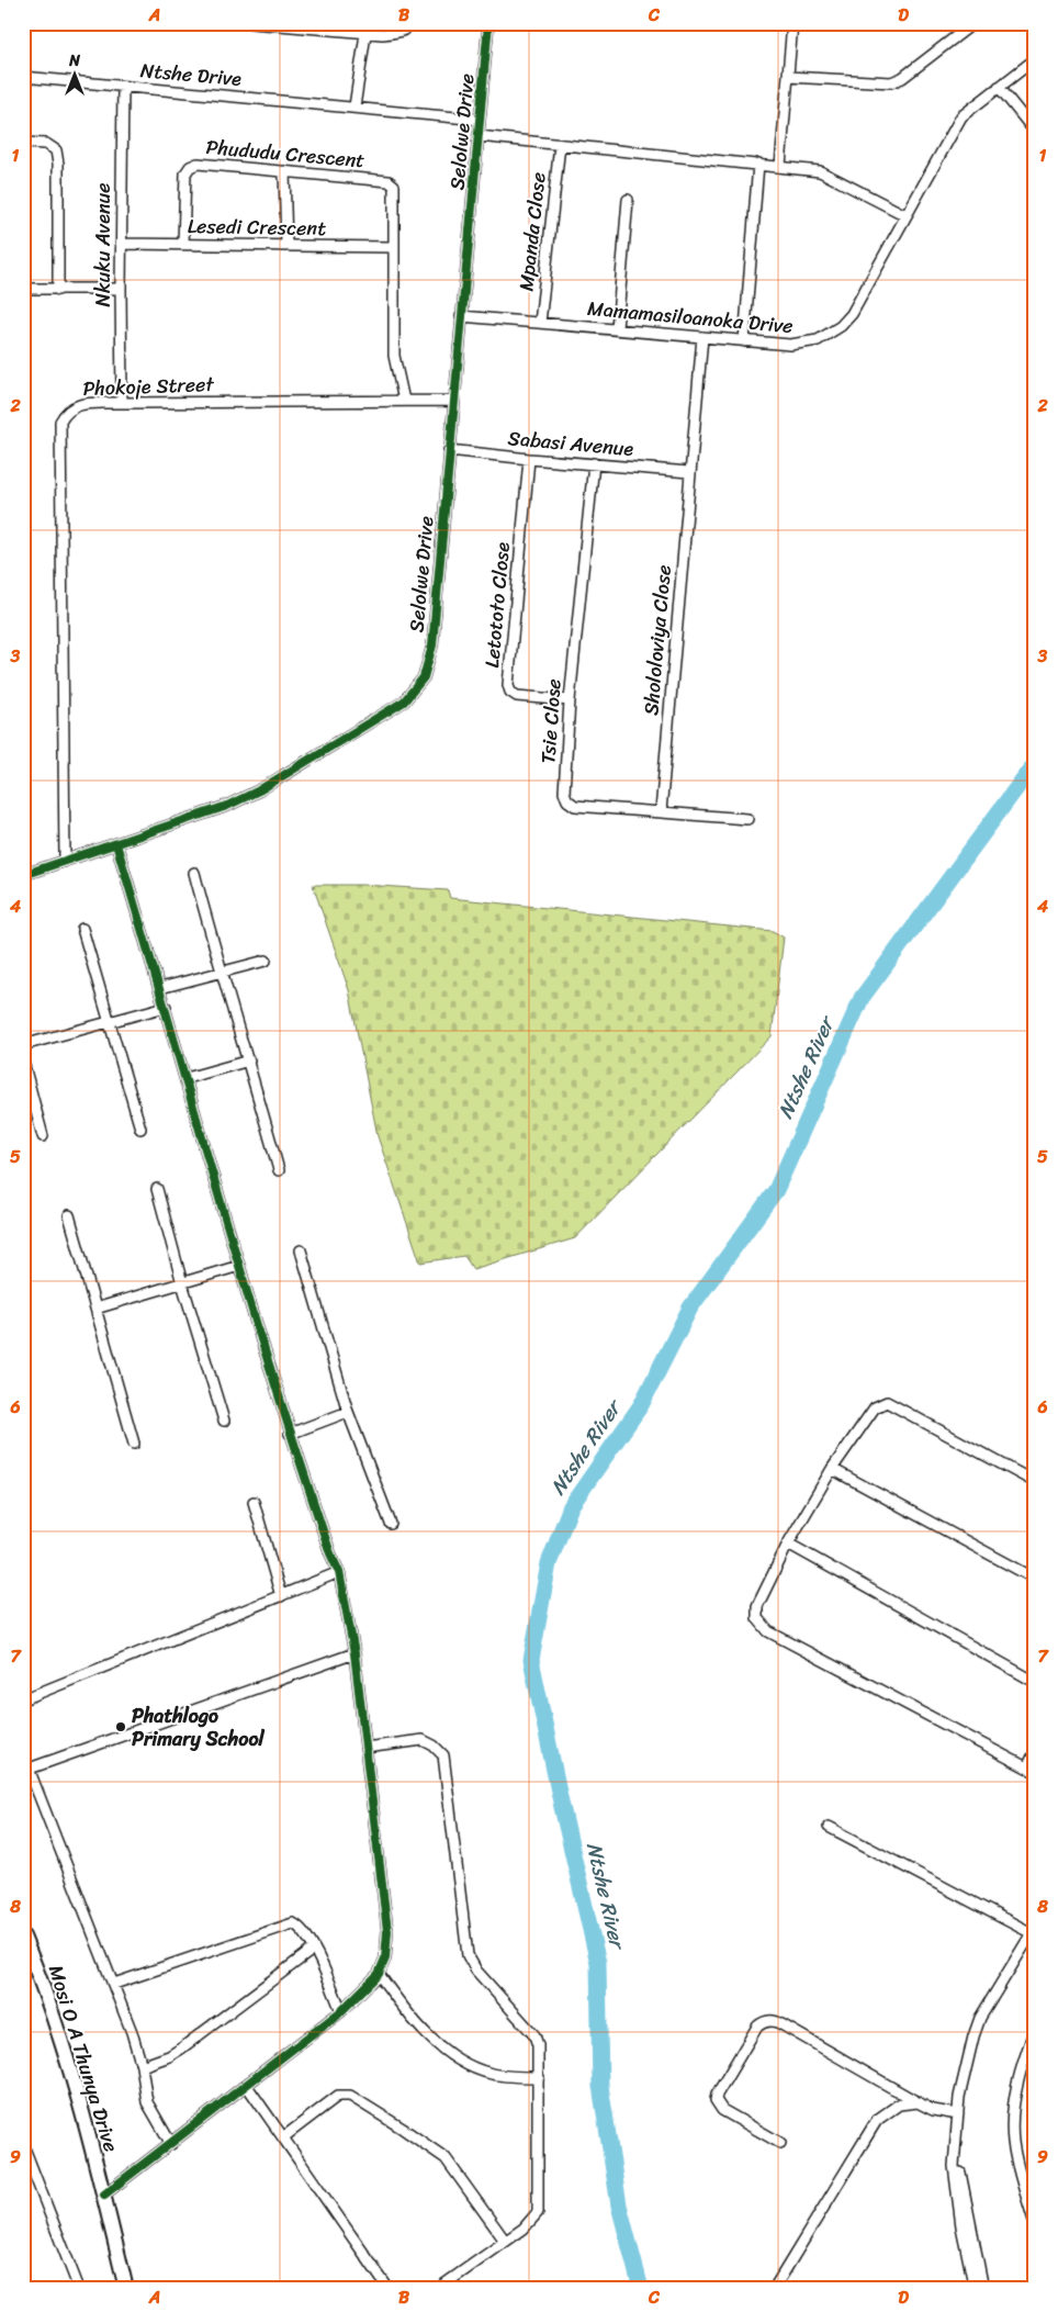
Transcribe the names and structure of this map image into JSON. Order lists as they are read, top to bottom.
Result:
{
  "streets": {
    "street": [
      "Ntshe Drive",
      "Selolwe Drive",
      "Phududu Crescent",
      "Lesedi Crescent",
      "Mpanda Close",
      "Nkuku Avenue",
      "Mamamasiloanoka Drive",
      "Phokoje Street",
      "Sabasi Avenue",
      "Letototo Close",
      "Shololoviya Close",
      "Tsie Close",
      "Mosi O A Thunya Drive"
    ]
  },
  "crossings": [
    ["Ntshe Drive", "Selolwe Drive"],
    ["Ntshe Drive", "Nkuku Avenue"],
    ["Selolwe Drive", "Mamamasiloanoka Drive"],
    ["Selolwe Drive", "Phokoje Street"],
    ["Selolwe Drive", "Sabasi Avenue"],
    ["Phududu Crescent", "Lesedi Crescent"],
    ["Lesedi Crescent", "Nkuku Avenue"],
    ["Mpanda Close", "Mamamasiloanoka Drive"],
    ["Nkuku Avenue", "Phokoje Street"],
    ["Mamamasiloanoka Drive", "Shololoviya Close"],
    ["Sabasi Avenue", "Letototo Close"],
    ["Sabasi Avenue", "Shololoviya Close"],
    ["Sabasi Avenue", "Tsie Close"],
    ["Letototo Close", "Tsie Close"],
    ["Shololoviya Close", "Tsie Close"]
  ],
  "water": ["Ntshe River"],
  "places": ["Phathlogo Primary School"],
  "north": "top",
  "grid": {
    "columns": [
      "A",
      "B",
      "C",
      "D"
    ],
    "rows": [
      "1",
      "2",
      "3",
      "4",
      "5",
      "6",
      "7",
      "8",
      "9"
    ]
  }
}
